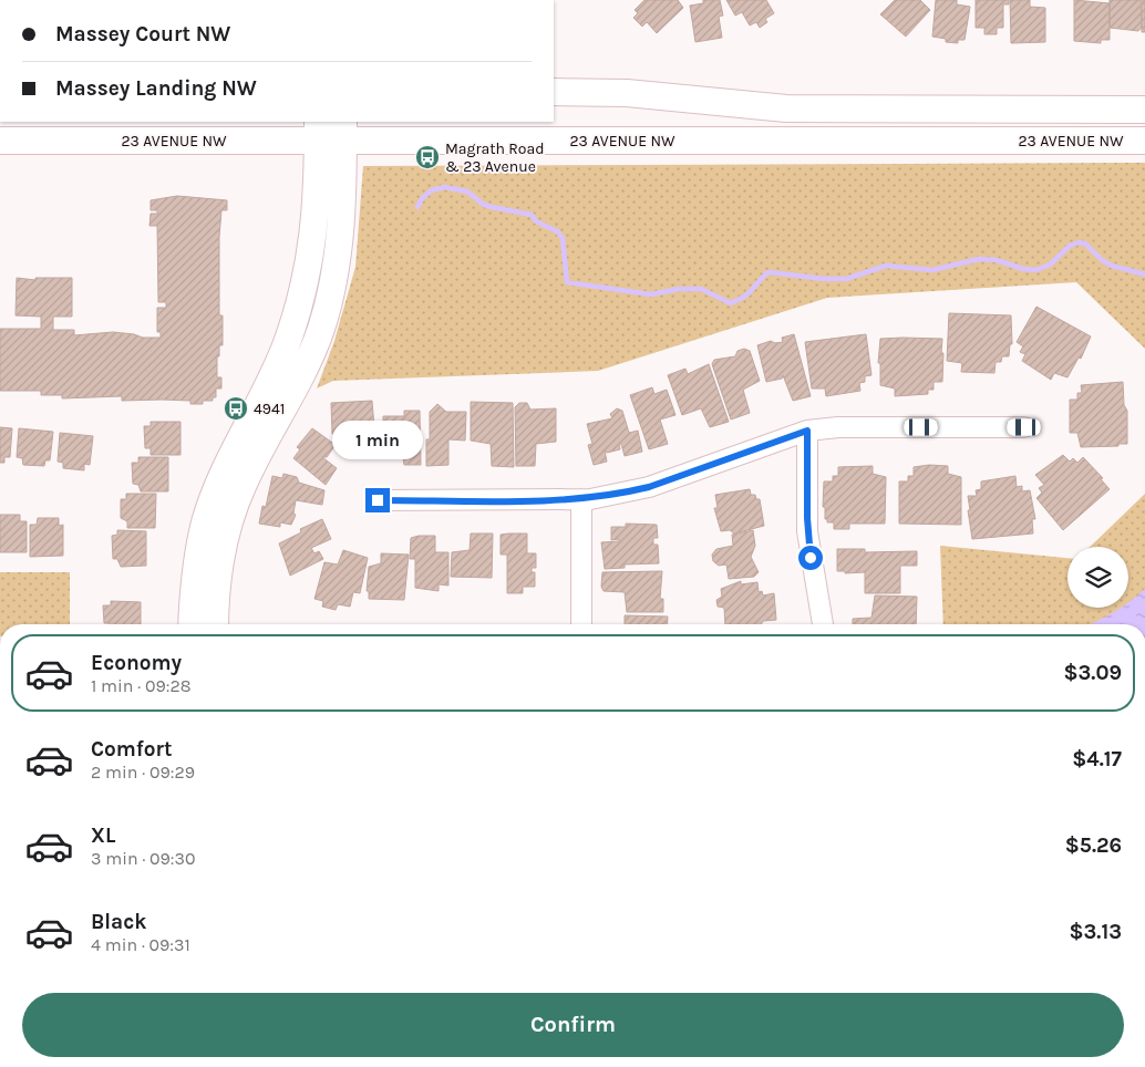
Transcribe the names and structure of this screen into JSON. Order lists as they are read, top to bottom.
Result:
{
  "streets": {
    "main road": ["23 AVENUE NW"]
  },
  "places": {
    "bus stop": ["Magrath Road & 23 Avenue", "4941"]
  },
  "page": {
    "banner": ["Massey Court NW", "Massey Landing NW"],
    "bubble": "1 min",
    "list": [
      {
        "name": "Economy",
        "note": "1 min · 09:28",
        "value": "$3.09"
      },
      {
        "name": "Comfort",
        "note": "2 min · 09:29",
        "value": "$4.17"
      },
      {
        "name": "XL",
        "note": "3 min · 09:30",
        "value": "$5.26"
      },
      {
        "name": "Black",
        "note": "4 min · 09:31",
        "value": "$3.13"
      }
    ],
    "buttons": "Confirm"
  }
}
